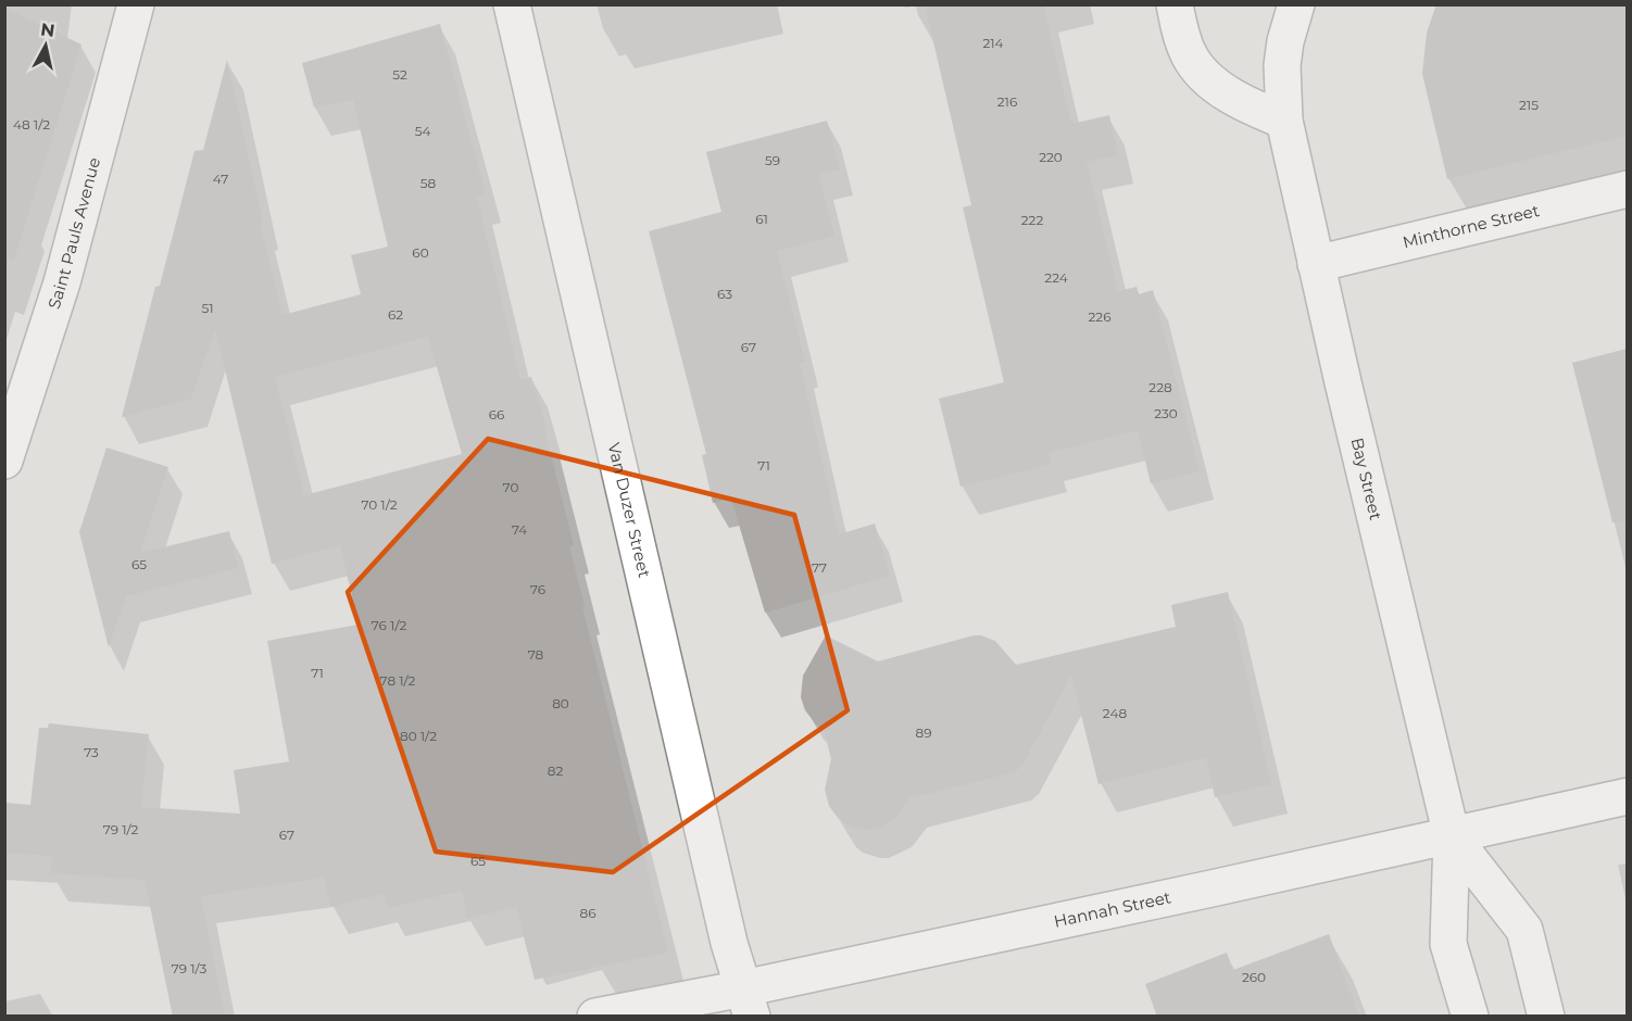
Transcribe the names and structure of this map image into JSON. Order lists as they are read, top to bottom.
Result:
{
  "streets": {
    "main road": [
      "Minthorne Street",
      "Saint Pauls Avenue",
      "Bay Street",
      "Van Duzer Street",
      "Hannah Street"
    ]
  },
  "crossings": [
    ["Minthorne Street", "Bay Street"],
    ["Bay Street", "Hannah Street"],
    ["Van Duzer Street", "Hannah Street"]
  ],
  "house_numbers": [
    "214",
    "52",
    "216",
    "215",
    "48 1/2",
    "54",
    "220",
    "59",
    "47",
    "58",
    "61",
    "222",
    "60",
    "224",
    "63",
    "51",
    "62",
    "226",
    "67",
    "228",
    "230",
    "66",
    "71",
    "70",
    "70 1/2",
    "74",
    "65",
    "77",
    "76",
    "76 1/2",
    "78",
    "71",
    "78 1/2",
    "80",
    "248",
    "89",
    "80 1/2",
    "73",
    "82",
    "79 1/2",
    "67",
    "65",
    "86",
    "79 1/3",
    "260"
  ],
  "north": "top"
}
